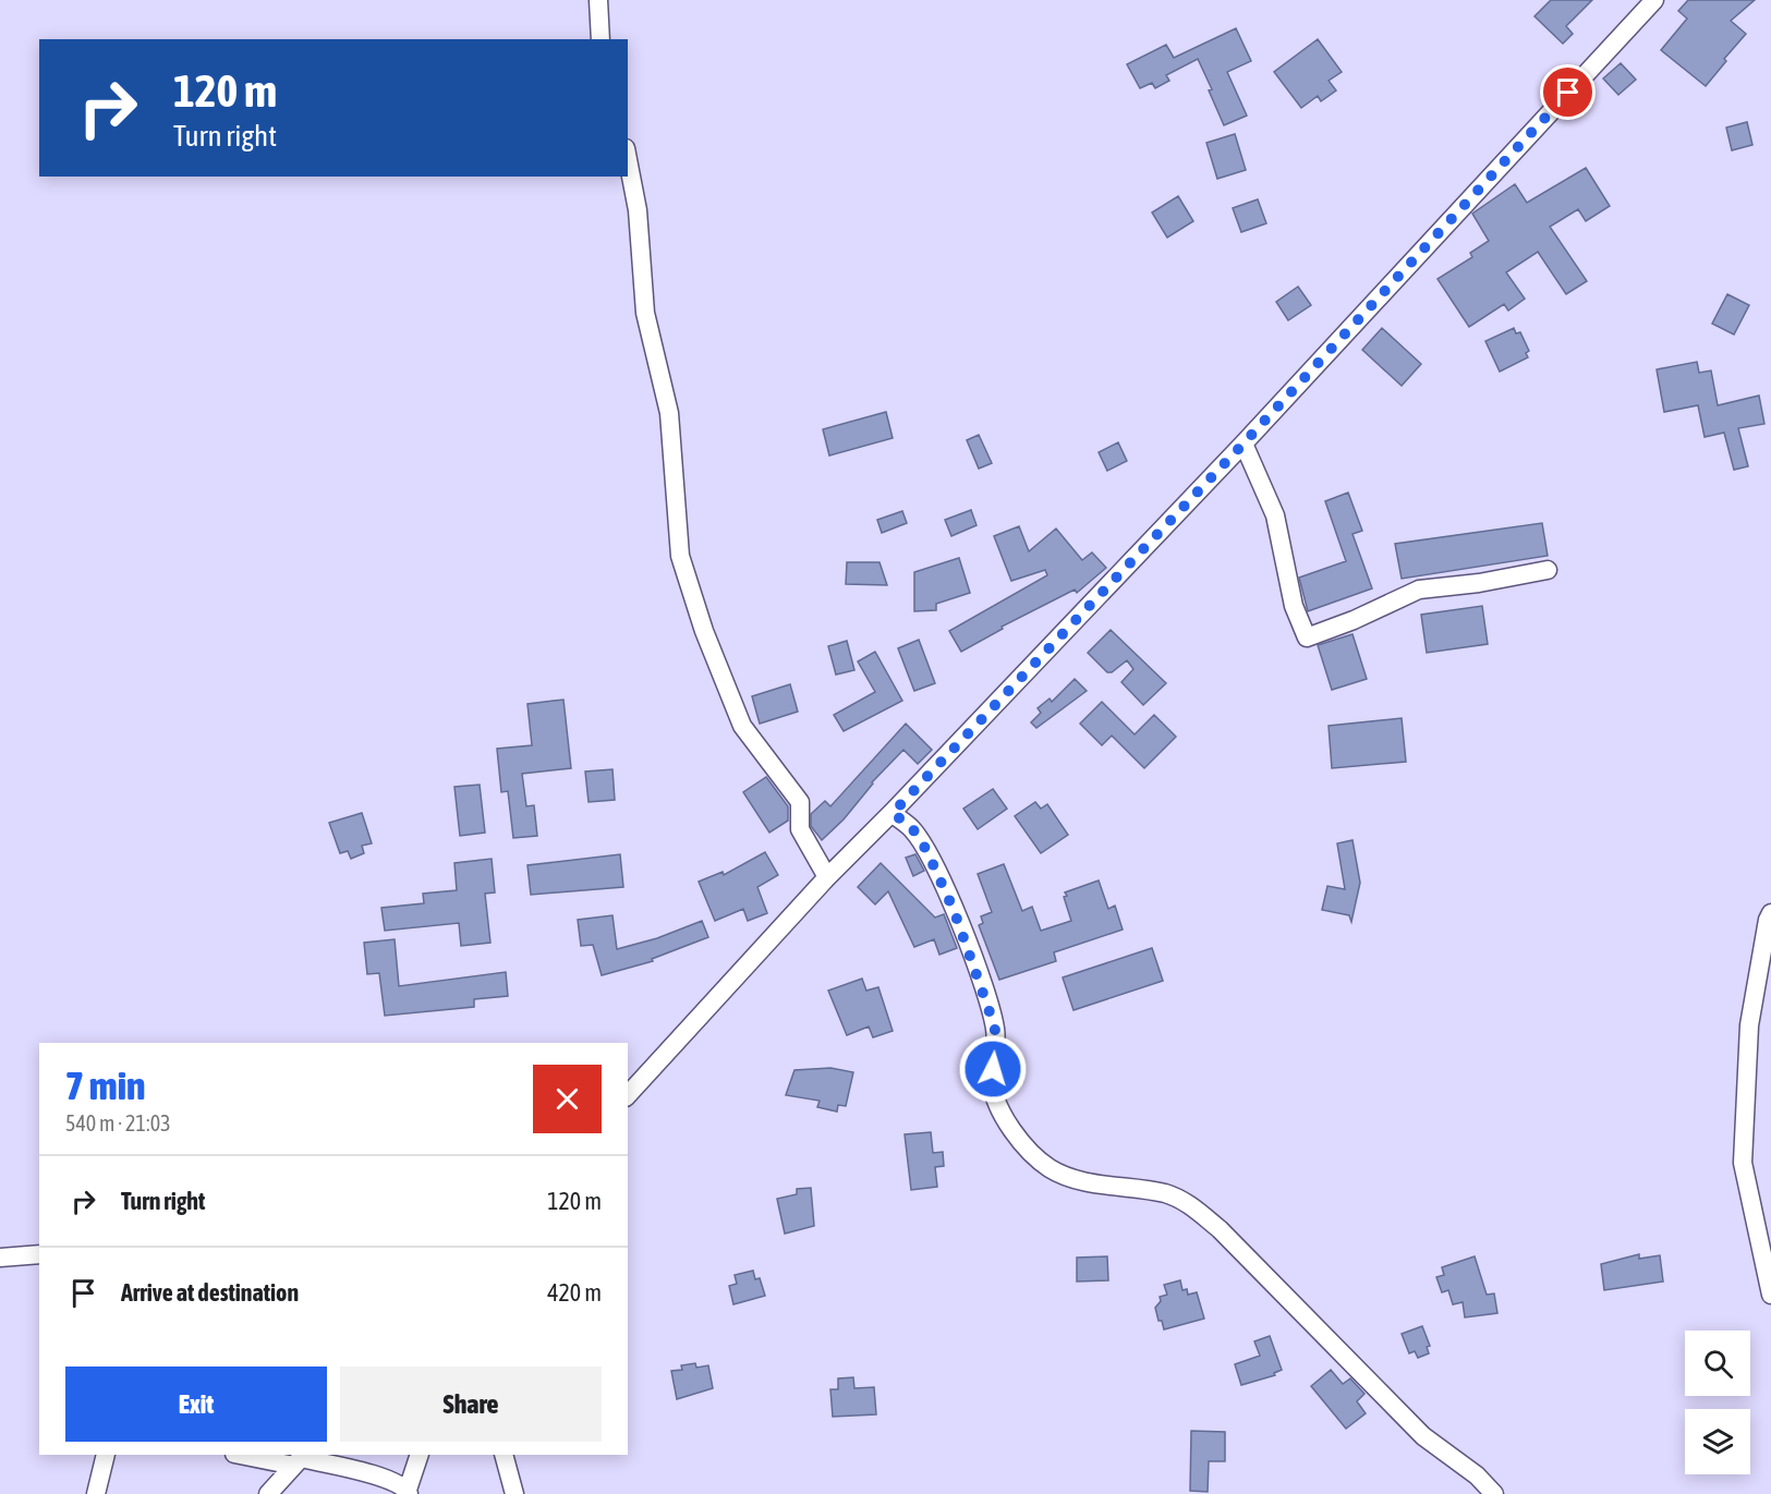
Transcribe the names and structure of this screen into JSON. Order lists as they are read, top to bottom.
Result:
{
  "page": {
    "turn": ["120 m", "Turn right"],
    "heading": ["7 min", "540 m · 21:03"],
    "list": [
      {
        "name": "Turn right",
        "value": "120 m"
      },
      {
        "name": "Arrive at destination",
        "value": "420 m"
      }
    ],
    "buttons": ["Exit", "Share"]
  }
}
